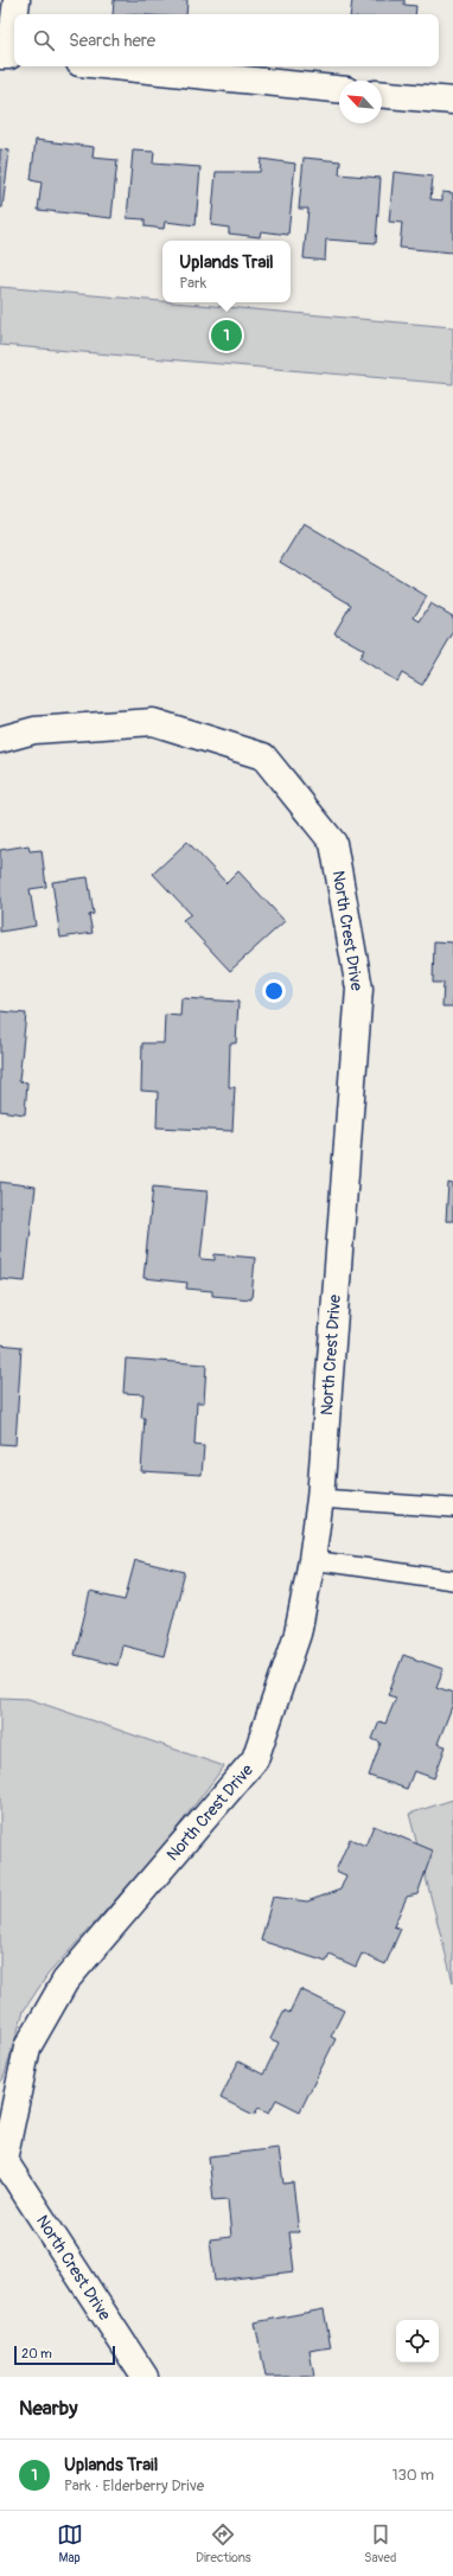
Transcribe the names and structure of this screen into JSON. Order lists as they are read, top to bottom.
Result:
{
  "streets": {
    "street": ["North Crest Drive"]
  },
  "scale_bar": "20 m",
  "north": "top left",
  "page": {
    "search": "Search here",
    "popup": ["Uplands Trail", "Park"],
    "pins": "1",
    "scale": "20 m",
    "heading": "Nearby",
    "list": [
      {
        "mark": "1",
        "name": "Uplands Trail",
        "note": "Park · Elderberry Drive",
        "value": "130 m"
      }
    ],
    "nav": ["Map", "Directions", "Saved"]
  }
}
